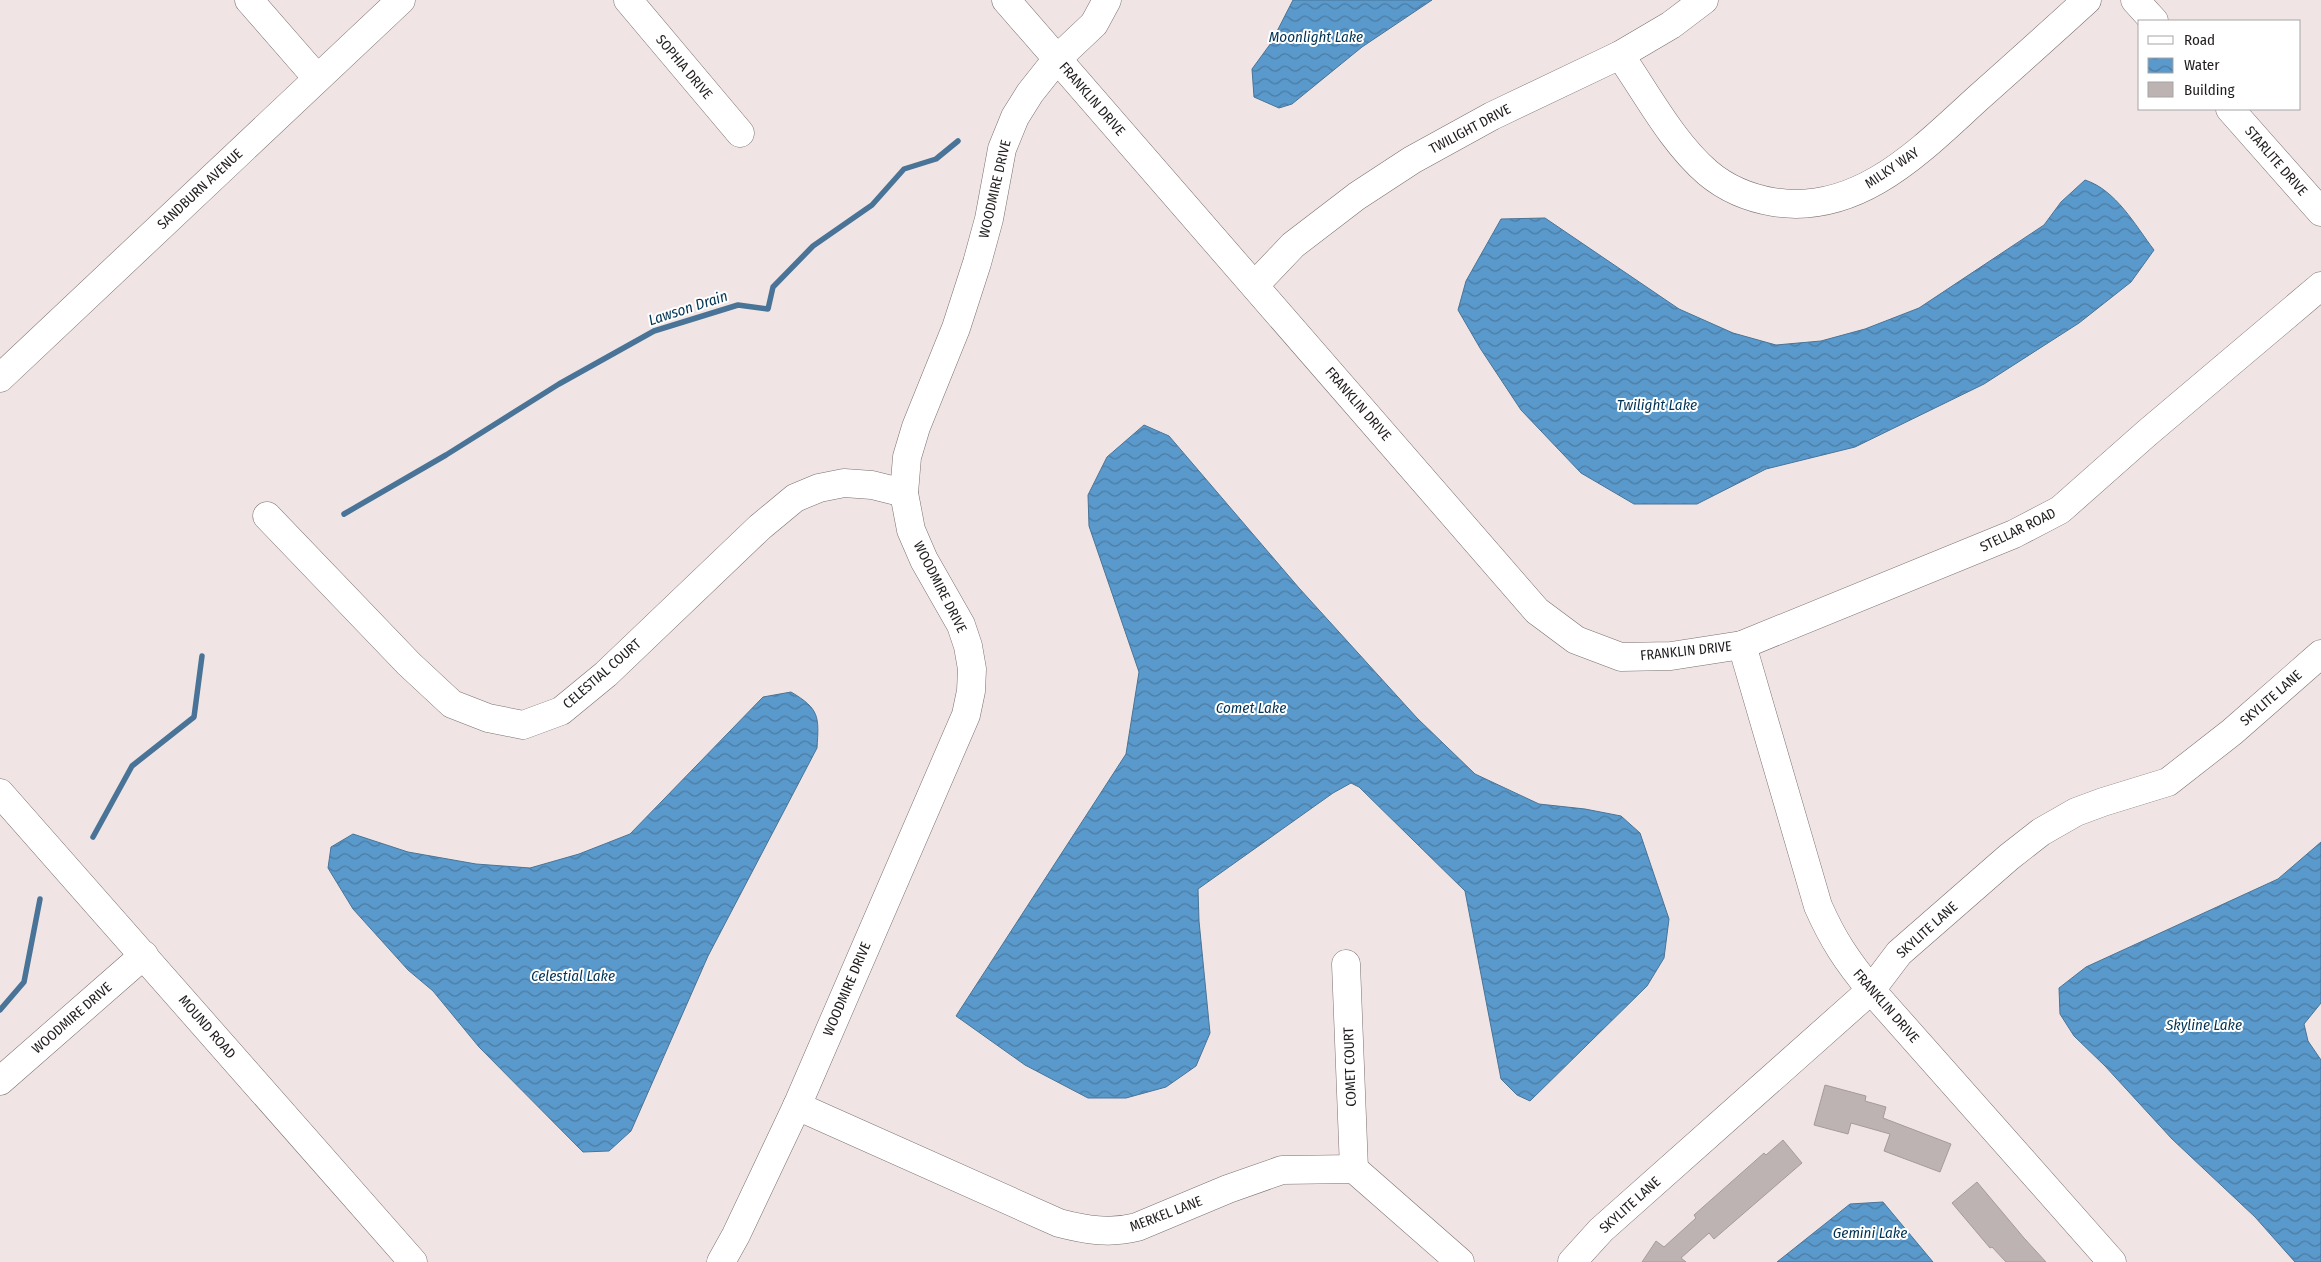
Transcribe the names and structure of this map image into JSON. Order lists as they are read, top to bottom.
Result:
{
  "streets": {
    "street": [
      "SOPHIA DRIVE",
      "FRANKLIN DRIVE",
      "TWILIGHT DRIVE",
      "STARLITE DRIVE",
      "MILKY WAY",
      "SANDBURN AVENUE",
      "WOODMIRE DRIVE",
      "STELLAR ROAD",
      "CELESTIAL COURT",
      "SKYLITE LANE",
      "MOUND ROAD",
      "COMET COURT",
      "MERKEL LANE"
    ]
  },
  "crossings": [
    ["FRANKLIN DRIVE", "TWILIGHT DRIVE"],
    ["FRANKLIN DRIVE", "WOODMIRE DRIVE"],
    ["FRANKLIN DRIVE", "STELLAR ROAD"],
    ["FRANKLIN DRIVE", "SKYLITE LANE"],
    ["TWILIGHT DRIVE", "MILKY WAY"],
    ["WOODMIRE DRIVE", "CELESTIAL COURT"],
    ["WOODMIRE DRIVE", "MOUND ROAD"],
    ["WOODMIRE DRIVE", "MERKEL LANE"],
    ["COMET COURT", "MERKEL LANE"]
  ],
  "water": [
    "Moonlight Lake",
    "Lawson Drain",
    "Twilight Lake",
    "Comet Lake",
    "Celestial Lake",
    "Skyline Lake",
    "Gemini Lake"
  ],
  "legend": ["Road", "Water", "Building"]
}
